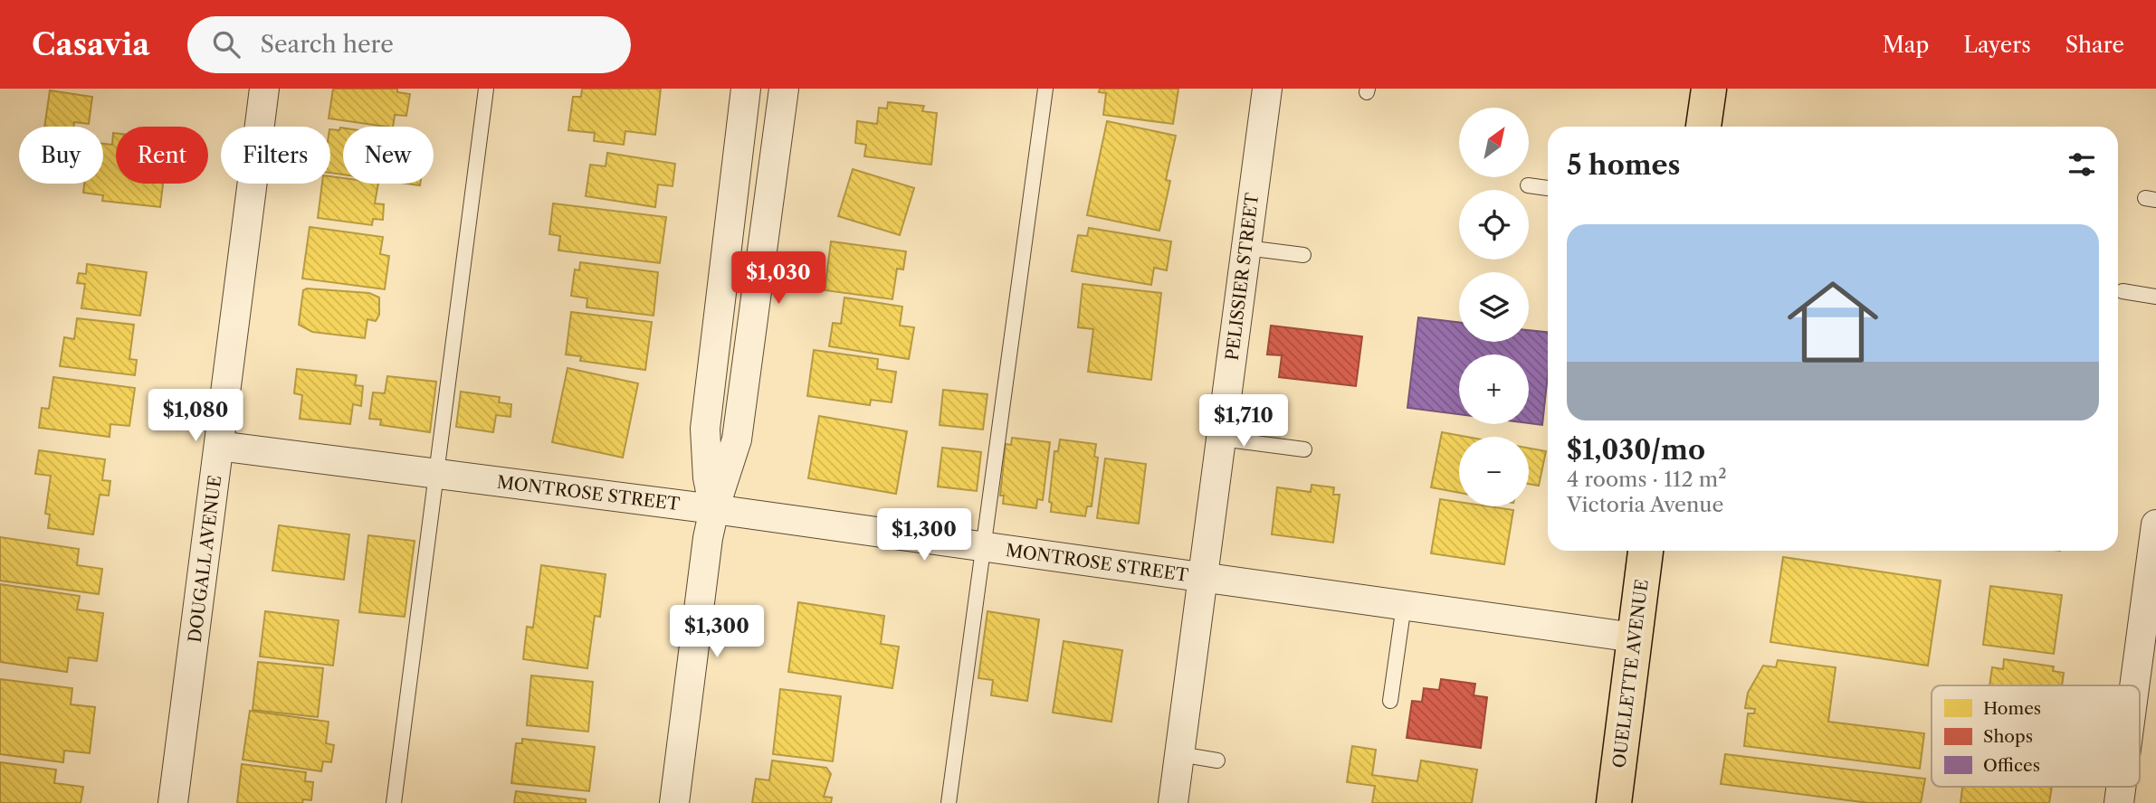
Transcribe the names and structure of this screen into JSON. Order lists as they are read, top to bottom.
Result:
{
  "streets": {
    "main road": ["OUELLETTE AVENUE"],
    "street": ["PELISSIER STREET", "MONTROSE STREET", "DOUGALL AVENUE"]
  },
  "crossings": [
    ["PELISSIER STREET", "MONTROSE STREET"],
    ["MONTROSE STREET", "DOUGALL AVENUE"],
    ["MONTROSE STREET", "OUELLETTE AVENUE"]
  ],
  "legend": ["Homes", "Shops", "Offices"],
  "north": "top right",
  "page": {
    "header": "Casavia",
    "search": "Search here",
    "nav": ["Map", "Layers", "Share"],
    "map_buttons": ["+", "−"],
    "chip": [
      "Buy",
      "Rent",
      "Filters",
      "New"
    ],
    "heading": "5 homes",
    "list": [
      {
        "name": "$1,030/mo",
        "note": "4 rooms · 112 m² · Victoria Avenue"
      }
    ],
    "price": [
      "$1,030",
      "$1,080",
      "$1,710",
      "$1,300",
      "$1,300"
    ]
  }
}
